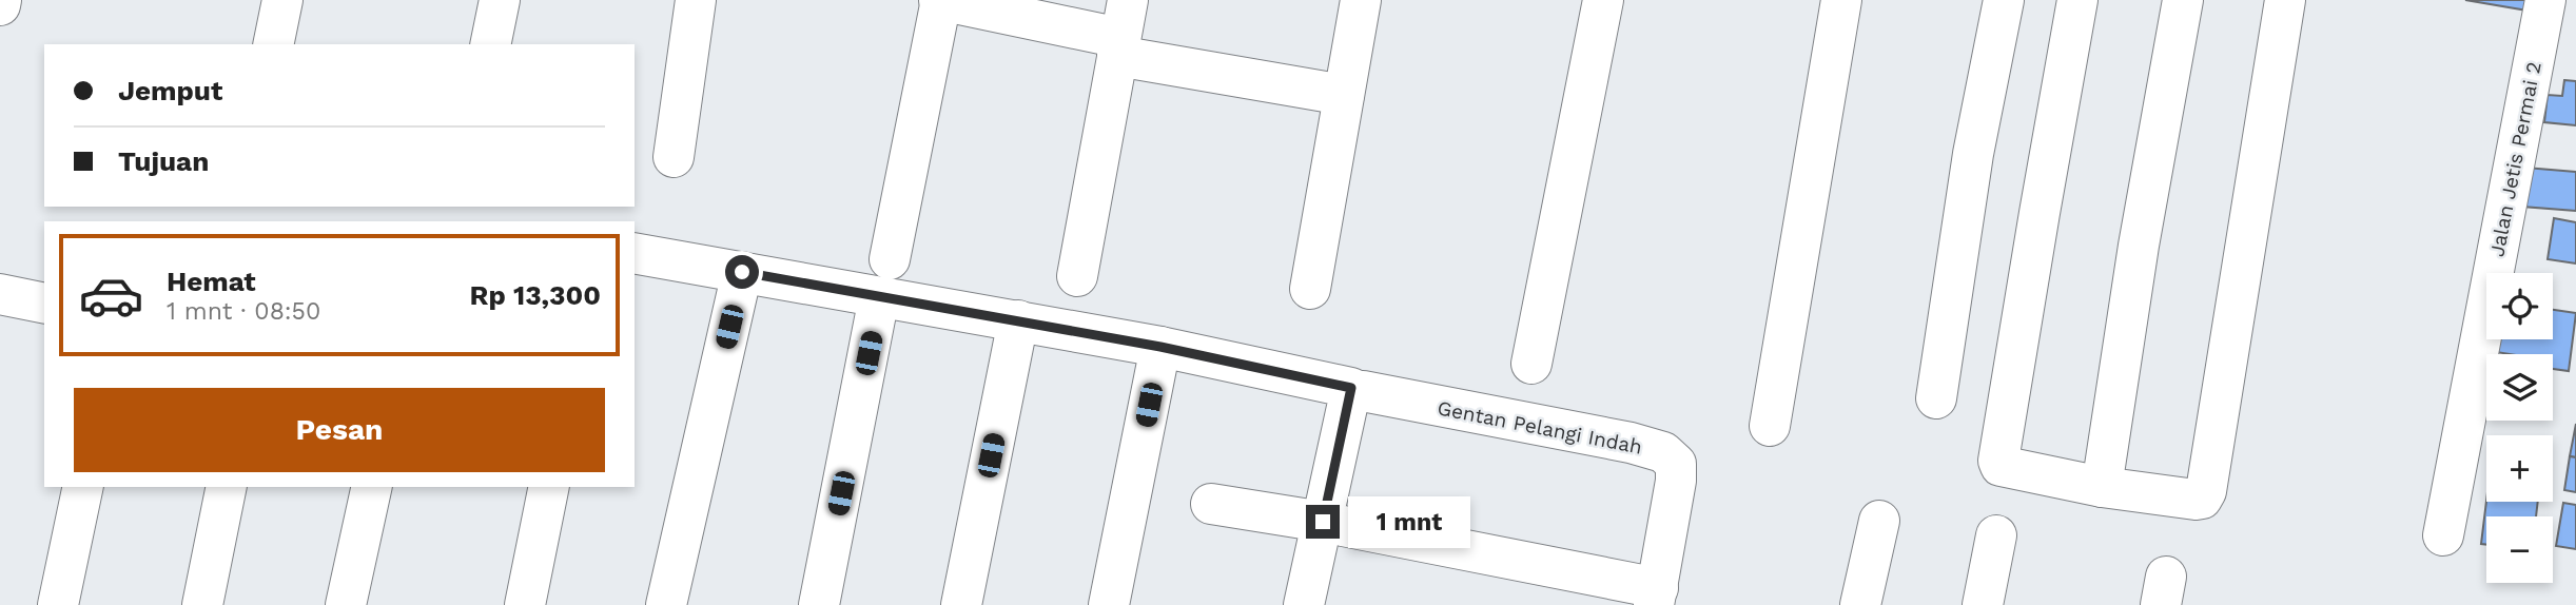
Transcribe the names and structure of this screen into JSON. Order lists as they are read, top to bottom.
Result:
{
  "streets": {
    "street": ["Jalan Jetis Permai 2", "Gentan Pelangi Indah"]
  },
  "page": {
    "banner": ["Jemput", "Tujuan"],
    "list": [
      {
        "name": "Hemat",
        "note": "1 mnt · 08:50",
        "value": "Rp 13,300"
      }
    ],
    "map_buttons": ["+", "−"],
    "buttons": "Pesan",
    "bubble": "1 mnt"
  }
}
